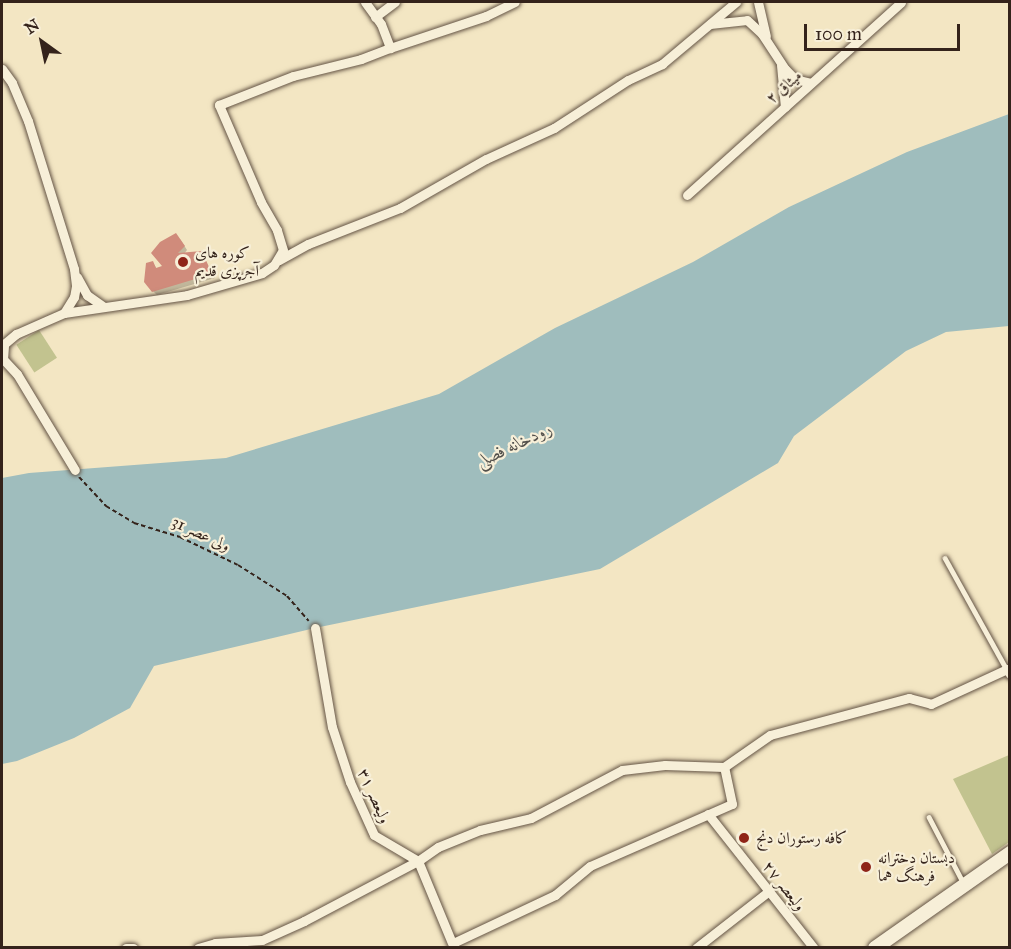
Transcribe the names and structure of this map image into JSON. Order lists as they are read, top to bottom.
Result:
{
  "streets": {
    "street": ["میثاق ۲", "ولیعصر ۳۱", "ولیعصر ۲۷"],
    "path": ["ولی عصر 31"]
  },
  "crossings": [
    ["ولی عصر 31", "ولیعصر ۳۱"]
  ],
  "water": ["رودخانه فصلی"],
  "places": ["کوره های آجرپزی قدیم", "کافه رستوران دنج", "دبستان دخترانه فرهنگ هما"],
  "scale_bar": "100 m",
  "north": "top left"
}
